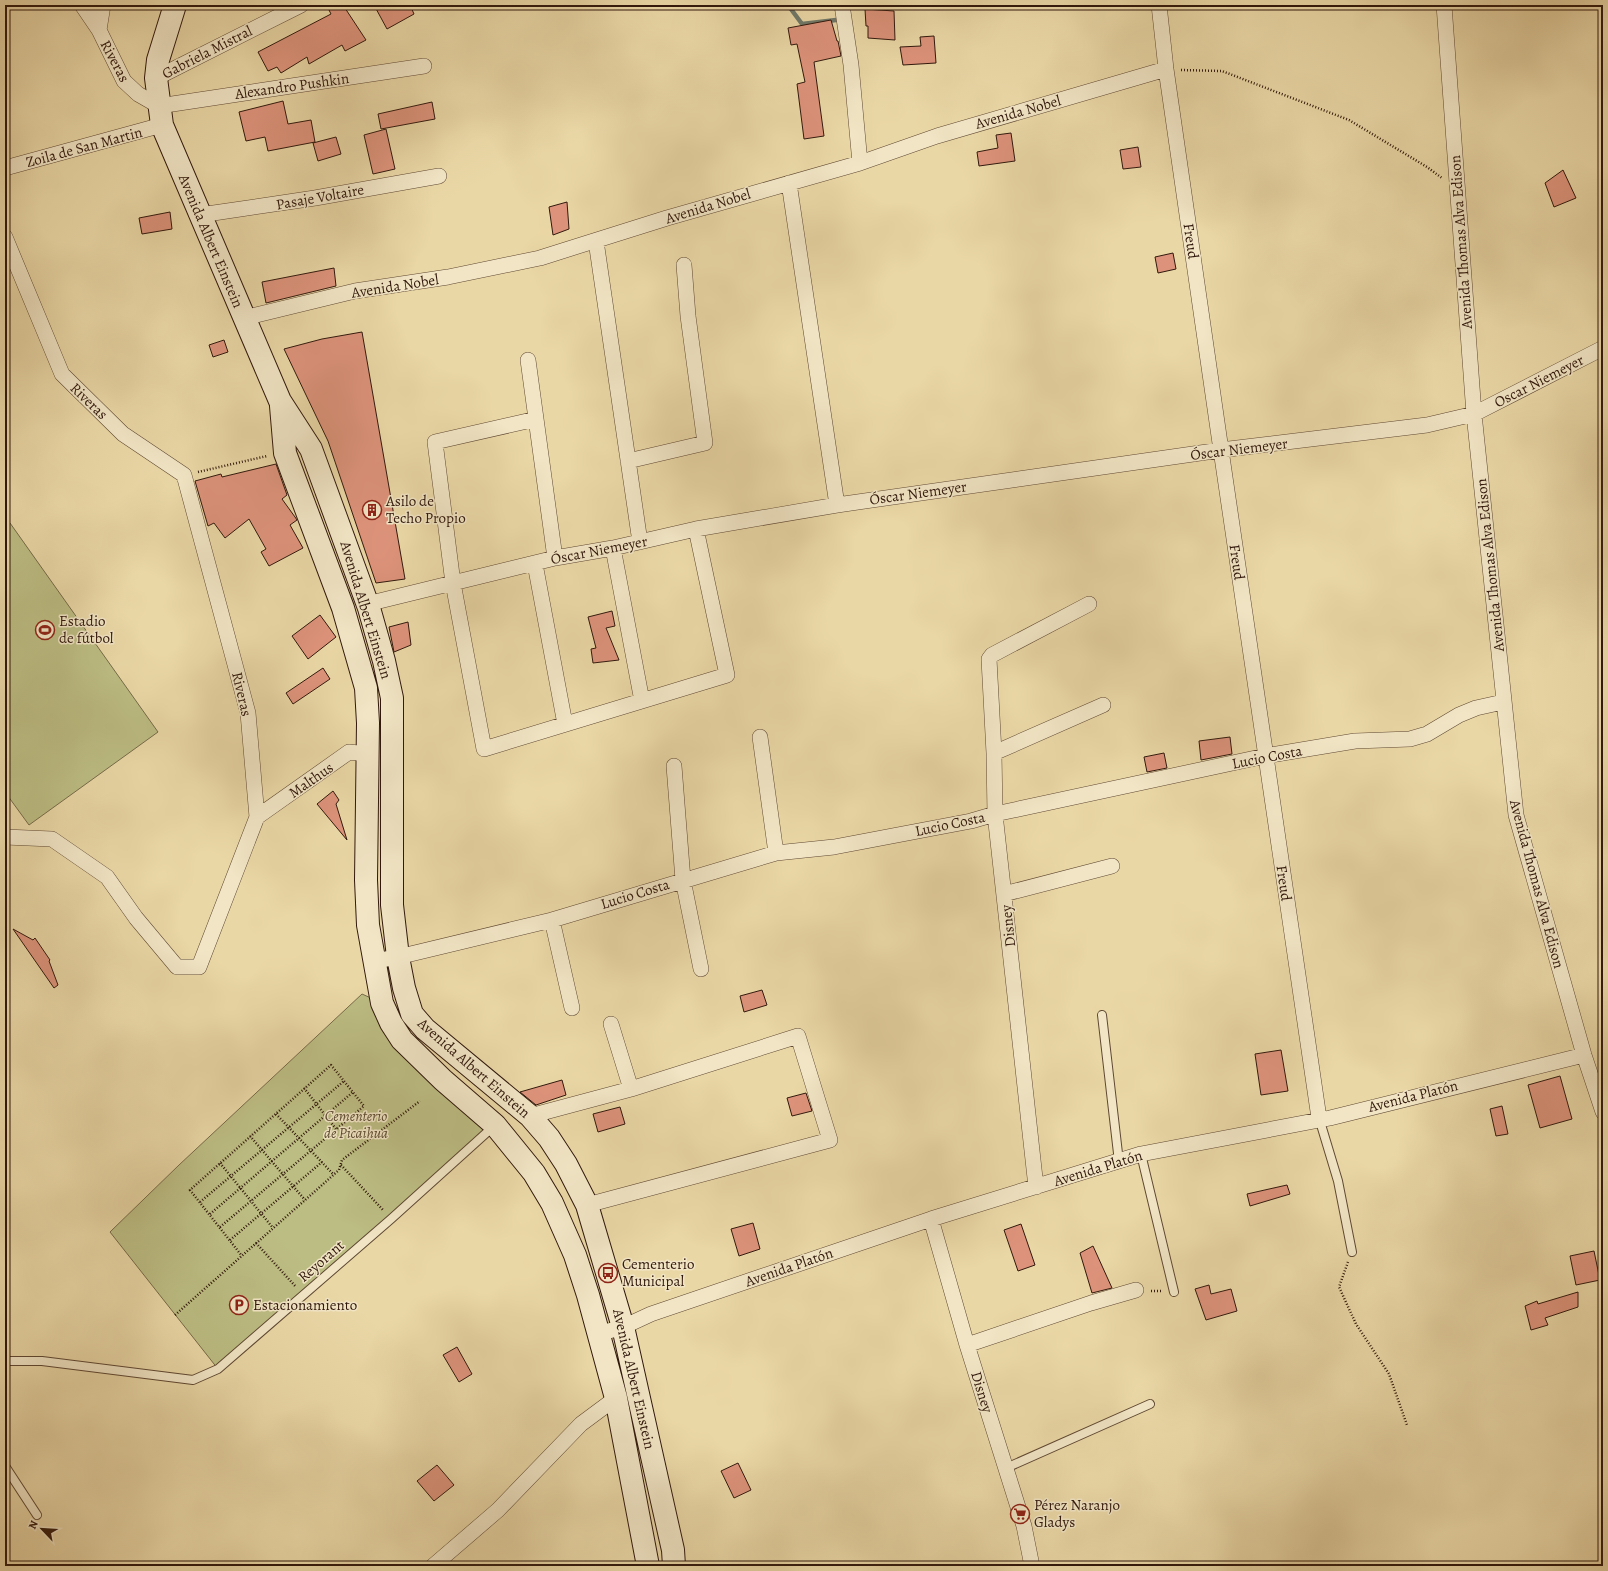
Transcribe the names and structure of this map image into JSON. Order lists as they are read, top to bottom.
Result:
{
  "streets": {
    "street": [
      "Gabriela Mistral",
      "Riveras",
      "Alexandro Pushkin",
      "Avenida Nobel",
      "Zoila de San Martin",
      "Pasaje Voltaire",
      "Avenida Albert Einstein",
      "Freud",
      "Avenida Thomas Alva Edison",
      "Oscar Niemeyer",
      "Óscar Niemeyer",
      "Lucio Costa",
      "Malthus",
      "Disney",
      "Avenida Platón"
    ],
    "lane": ["Reyorant"]
  },
  "crossings": [
    ["Gabriela Mistral", "Avenida Albert Einstein"],
    ["Riveras", "Alexandro Pushkin"],
    ["Riveras", "Zoila de San Martin"],
    ["Riveras", "Avenida Albert Einstein"],
    ["Riveras", "Malthus"],
    ["Alexandro Pushkin", "Zoila de San Martin"],
    ["Alexandro Pushkin", "Avenida Albert Einstein"],
    ["Avenida Nobel", "Avenida Albert Einstein"],
    ["Avenida Nobel", "Freud"],
    ["Zoila de San Martin", "Avenida Albert Einstein"],
    ["Pasaje Voltaire", "Avenida Albert Einstein"],
    ["Avenida Albert Einstein", "Óscar Niemeyer"],
    ["Avenida Albert Einstein", "Lucio Costa"],
    ["Avenida Albert Einstein", "Malthus"],
    ["Avenida Albert Einstein", "Avenida Platón"],
    ["Avenida Albert Einstein", "Reyorant"],
    ["Freud", "Óscar Niemeyer"],
    ["Freud", "Lucio Costa"],
    ["Freud", "Avenida Platón"],
    ["Avenida Thomas Alva Edison", "Oscar Niemeyer"],
    ["Avenida Thomas Alva Edison", "Óscar Niemeyer"],
    ["Avenida Thomas Alva Edison", "Lucio Costa"],
    ["Avenida Thomas Alva Edison", "Avenida Platón"],
    ["Oscar Niemeyer", "Óscar Niemeyer"],
    ["Lucio Costa", "Disney"],
    ["Disney", "Avenida Platón"]
  ],
  "parks": ["Cementerio de Picaihua"],
  "places": {
    "building": ["Asilo de Techo Propio"],
    "sports": ["Estadio de fútbol"],
    "bus stop": ["Cementerio Municipal"],
    "parking": ["Estacionamiento"],
    "supermarket": ["Pérez Naranjo Gladys"]
  },
  "north": "top left"
}
